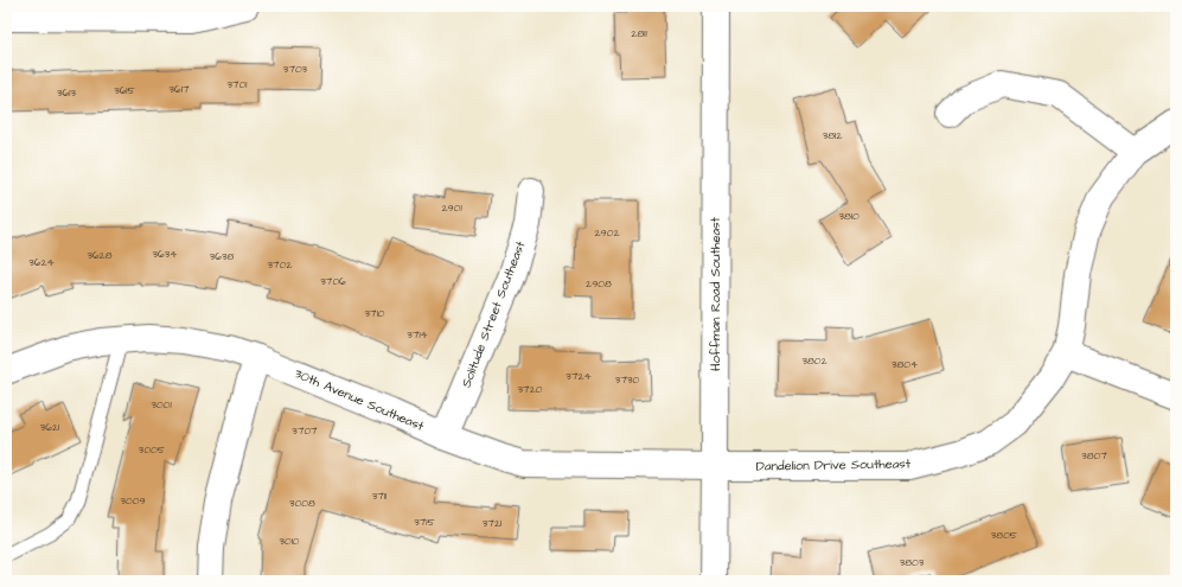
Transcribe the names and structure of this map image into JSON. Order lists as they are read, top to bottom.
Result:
{
  "streets": {
    "street": [
      "Hoffman Road Southeast",
      "Solitude Street Southeast",
      "30th Avenue Southeast",
      "Dandelion Drive Southeast"
    ]
  },
  "crossings": [
    ["Hoffman Road Southeast", "30th Avenue Southeast"],
    ["Hoffman Road Southeast", "Dandelion Drive Southeast"],
    ["Solitude Street Southeast", "30th Avenue Southeast"],
    ["30th Avenue Southeast", "Dandelion Drive Southeast"]
  ],
  "house_numbers": [
    "2811",
    "3703",
    "3701",
    "3617",
    "3615",
    "3613",
    "3812",
    "2901",
    "3810",
    "2902",
    "3634",
    "3628",
    "3638",
    "3624",
    "3702",
    "3706",
    "2908",
    "3710",
    "3714",
    "3802",
    "3804",
    "3724",
    "3730",
    "3720",
    "3001",
    "3621",
    "3707",
    "3005",
    "3807",
    "3711",
    "3009",
    "3008",
    "3715",
    "3721",
    "3805",
    "3010",
    "3803"
  ]
}
